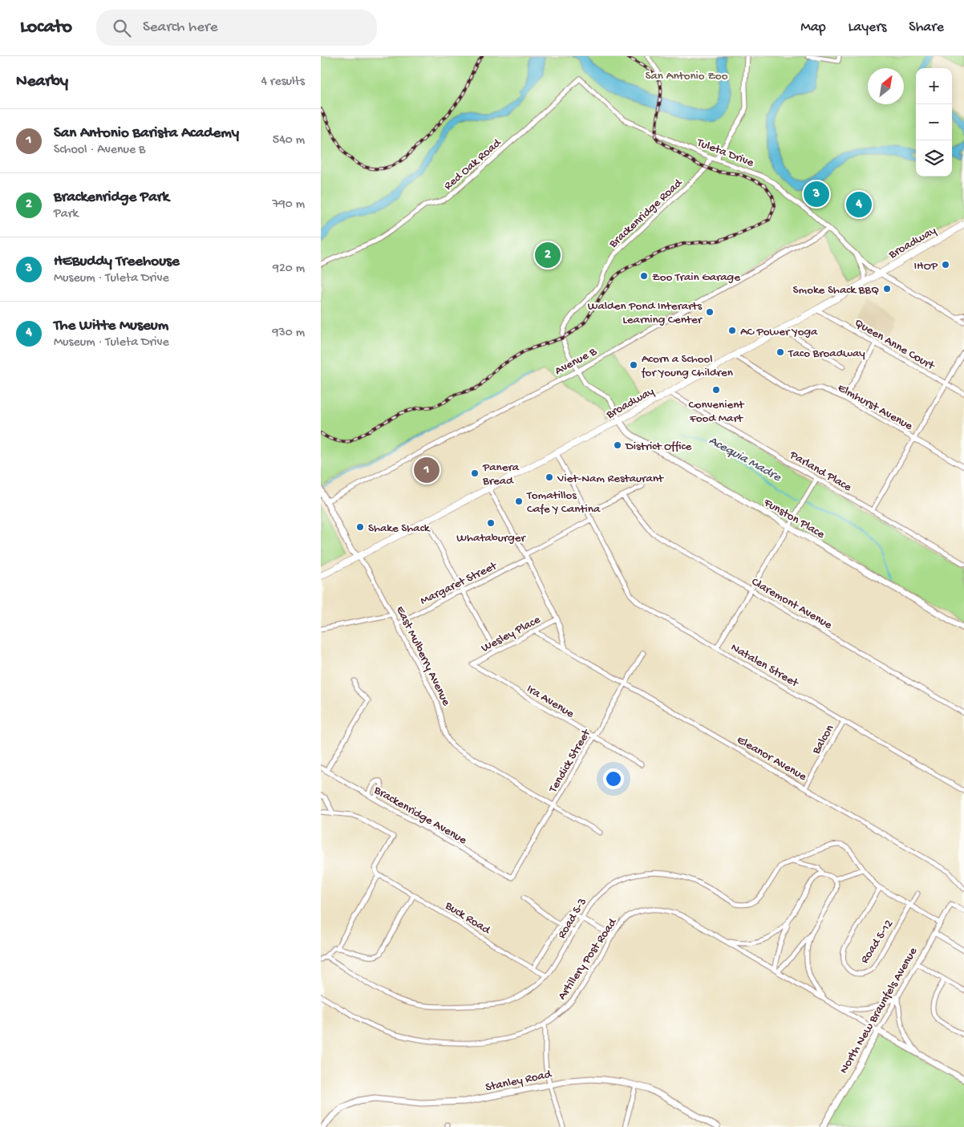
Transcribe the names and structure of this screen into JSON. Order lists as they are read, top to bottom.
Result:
{
  "streets": {
    "main road": ["Broadway"],
    "street": [
      "Tuleta Drive",
      "Red Oak Road",
      "Brackenridge Road",
      "Queen Anne Court",
      "Avenue B",
      "Elmhurst Avenue",
      "Parland Place",
      "Funston Place",
      "Margaret Street",
      "Claremont Avenue",
      "Wesley Place",
      "East Mulberry Avenue",
      "Natalen Street",
      "Ira Avenue",
      "Balcon",
      "Eleanor Avenue",
      "Tendick Street",
      "Brackenridge Avenue",
      "Buck Road",
      "Road S-3",
      "Road S-12",
      "Artillery Post Road",
      "North New Braunfels Avenue",
      "Stanley Road"
    ]
  },
  "crossings": [
    ["Tuleta Drive", "Red Oak Road"],
    ["Tuleta Drive", "Brackenridge Road"],
    ["Tuleta Drive", "Broadway"],
    ["Tuleta Drive", "Avenue B"],
    ["Brackenridge Road", "Broadway"],
    ["Brackenridge Road", "Avenue B"],
    ["Brackenridge Road", "Funston Place"],
    ["Broadway", "Queen Anne Court"],
    ["Broadway", "Elmhurst Avenue"],
    ["Broadway", "Parland Place"],
    ["Broadway", "Funston Place"],
    ["Broadway", "East Mulberry Avenue"],
    ["Avenue B", "East Mulberry Avenue"],
    ["Margaret Street", "East Mulberry Avenue"],
    ["Wesley Place", "Ira Avenue"],
    ["Wesley Place", "Eleanor Avenue"],
    ["East Mulberry Avenue", "Tendick Street"],
    ["Natalen Street", "Balcon"],
    ["Ira Avenue", "Tendick Street"],
    ["Balcon", "Eleanor Avenue"],
    ["Eleanor Avenue", "Tendick Street"],
    ["Tendick Street", "Brackenridge Avenue"],
    ["Buck Road", "Road S-3"],
    ["Road S-3", "Road S-12"],
    ["Road S-3", "North New Braunfels Avenue"],
    ["Artillery Post Road", "North New Braunfels Avenue"]
  ],
  "water": ["Acequia Madre"],
  "parks": ["San Antonio Zoo"],
  "places": [
    "IHOP",
    "Zoo Train Garage",
    "Smoke Shack BBQ",
    "Walden Pond Interarts Learning Center",
    "AC Power Yoga",
    "Taco Broadway",
    "Acorn a School for Young Children",
    "Convenient Food Mart",
    "District Office",
    "Panera Bread",
    "Viet-Nam Restaurant",
    "Tomatillos Cafe Y Cantina",
    "Whataburger",
    "Shake Shack"
  ],
  "north": "top right",
  "page": {
    "header": "Locato",
    "search": "Search here",
    "nav": ["Map", "Layers", "Share"],
    "heading": ["Nearby", "4 results"],
    "map_buttons": ["+", "−"],
    "list": [
      {
        "mark": "1",
        "name": "San Antonio Barista Academy",
        "note": "School · Avenue B",
        "value": "540 m"
      },
      {
        "mark": "2",
        "name": "Brackenridge Park",
        "note": "Park",
        "value": "790 m"
      },
      {
        "mark": "3",
        "name": "HEBuddy Treehouse",
        "note": "Museum · Tuleta Drive",
        "value": "920 m"
      },
      {
        "mark": "4",
        "name": "The Witte Museum",
        "note": "Museum · Tuleta Drive",
        "value": "930 m"
      }
    ],
    "pins": [
      "3",
      "4",
      "2",
      "1"
    ]
  }
}
